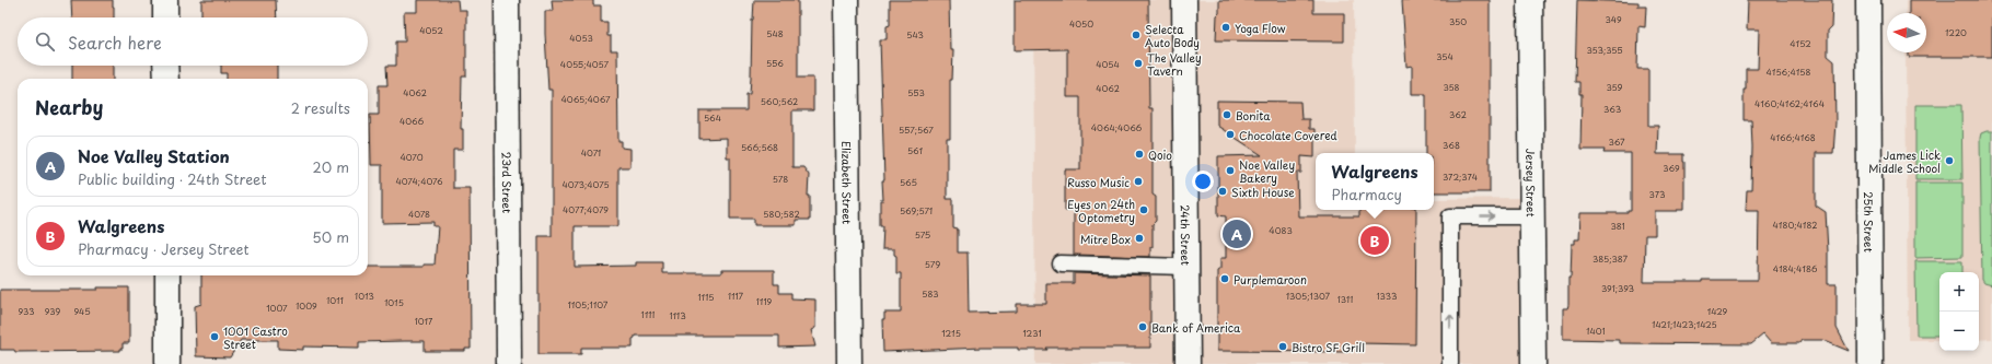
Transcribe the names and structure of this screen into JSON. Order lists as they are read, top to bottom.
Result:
{
  "streets": {
    "street": [
      "Elizabeth Street",
      "23rd Street",
      "Jersey Street",
      "25th Street",
      "24th Street"
    ]
  },
  "places": [
    "Yoga Flow",
    "Selecta Auto Body",
    "The Valley Tavern",
    "Bonita",
    "Chocolate Covered",
    "Qoio",
    "James Lick Middle School",
    "Noe Valley Bakery",
    "Russo Music",
    "Sixth House",
    "Eyes on 24th Optometry",
    "Mitre Box",
    "Purplemaroon",
    "Bank of America",
    "1001 Castro Street",
    "Bistro SF Grill"
  ],
  "house_numbers": [
    "349",
    "350",
    "4050",
    "4052",
    "1220",
    "548",
    "543",
    "4053",
    "4152",
    "353;355",
    "354",
    "556",
    "4055;4057",
    "4054",
    "4156;4158",
    "358",
    "359",
    "4062",
    "4062",
    "553",
    "4065;4067",
    "560;562",
    "4160;4162;4164",
    "363",
    "362",
    "564",
    "4066",
    "4064;4066",
    "557;567",
    "4166;4168",
    "367",
    "368",
    "566;568",
    "561",
    "4071",
    "4070",
    "369",
    "372;374",
    "578",
    "4074;4076",
    "565",
    "4073;4075",
    "373",
    "4077;4079",
    "569;571",
    "4078",
    "580;582",
    "4180;4182",
    "381",
    "4083",
    "575",
    "385;387",
    "579",
    "4184;4186",
    "391;393",
    "583",
    "1013",
    "1117",
    "1305;1307",
    "1333",
    "1115",
    "1311",
    "1011",
    "1119",
    "1015",
    "1105;1107",
    "1009",
    "1007",
    "933",
    "939",
    "945",
    "1429",
    "1111",
    "1113",
    "1017",
    "1421;1423;1425",
    "1401",
    "1215",
    "1231"
  ],
  "north": "left",
  "page": {
    "search": "Search here",
    "heading": ["Nearby", "2 results"],
    "list": [
      {
        "mark": "A",
        "name": "Noe Valley Station",
        "note": "Public building · 24th Street",
        "value": "20 m"
      },
      {
        "mark": "B",
        "name": "Walgreens",
        "note": "Pharmacy · Jersey Street",
        "value": "50 m"
      }
    ],
    "popup": ["Walgreens", "Pharmacy"],
    "pins": ["A", "B"],
    "map_buttons": ["+", "−"]
  }
}
